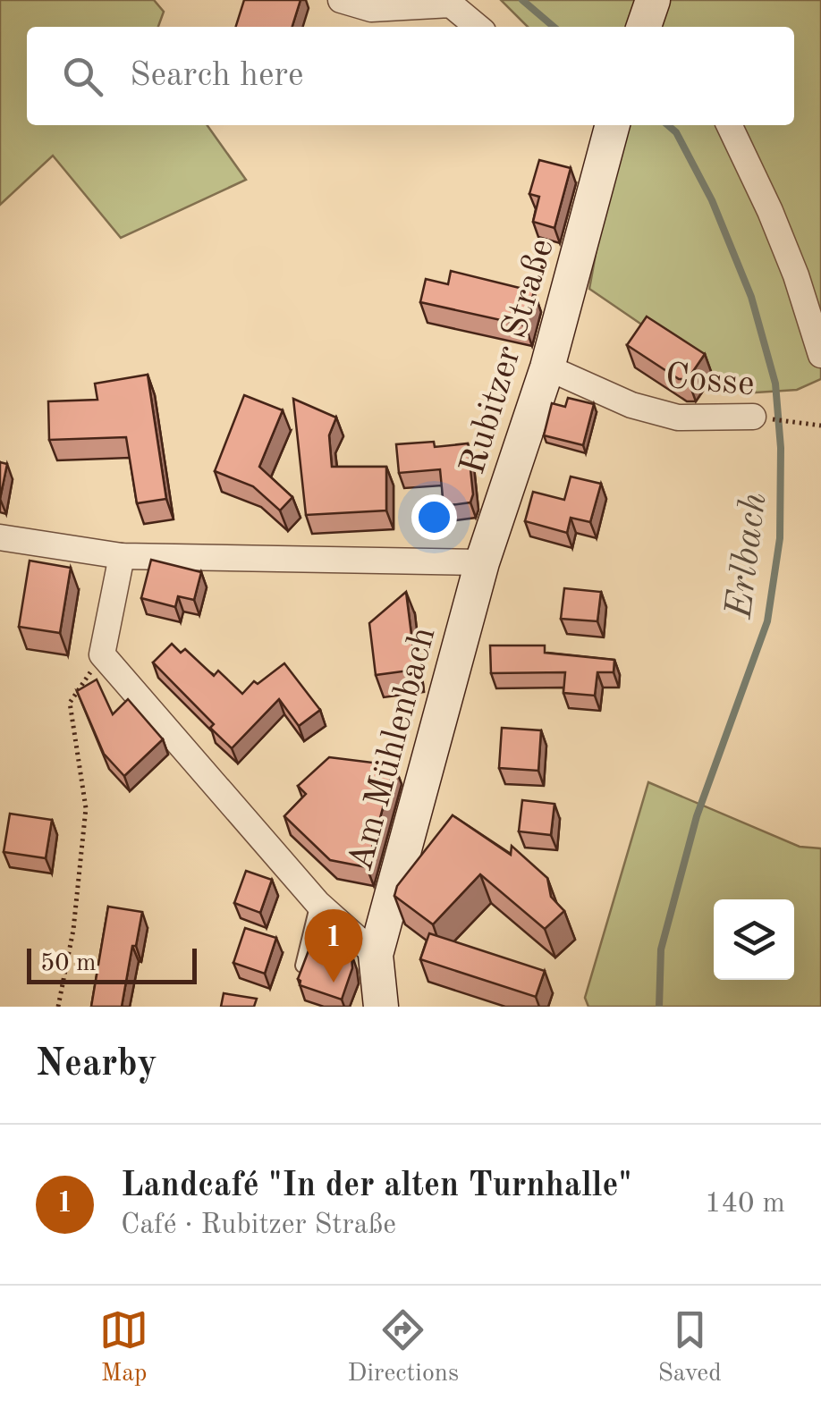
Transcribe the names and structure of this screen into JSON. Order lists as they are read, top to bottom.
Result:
{
  "streets": {
    "main road": ["Rubitzer Straße", "Am Mühlenbach"],
    "street": ["Cosse"]
  },
  "crossings": [
    ["Rubitzer Straße", "Cosse"],
    ["Rubitzer Straße", "Am Mühlenbach"]
  ],
  "water": ["Erlbach"],
  "scale_bar": "50 m",
  "page": {
    "search": "Search here",
    "pins": "1",
    "scale": "50 m",
    "heading": "Nearby",
    "list": [
      {
        "mark": "1",
        "name": "Landcafé \"In der alten Turnhalle\"",
        "note": "Café · Rubitzer Straße",
        "value": "140 m"
      }
    ],
    "nav": ["Map", "Directions", "Saved"]
  }
}
